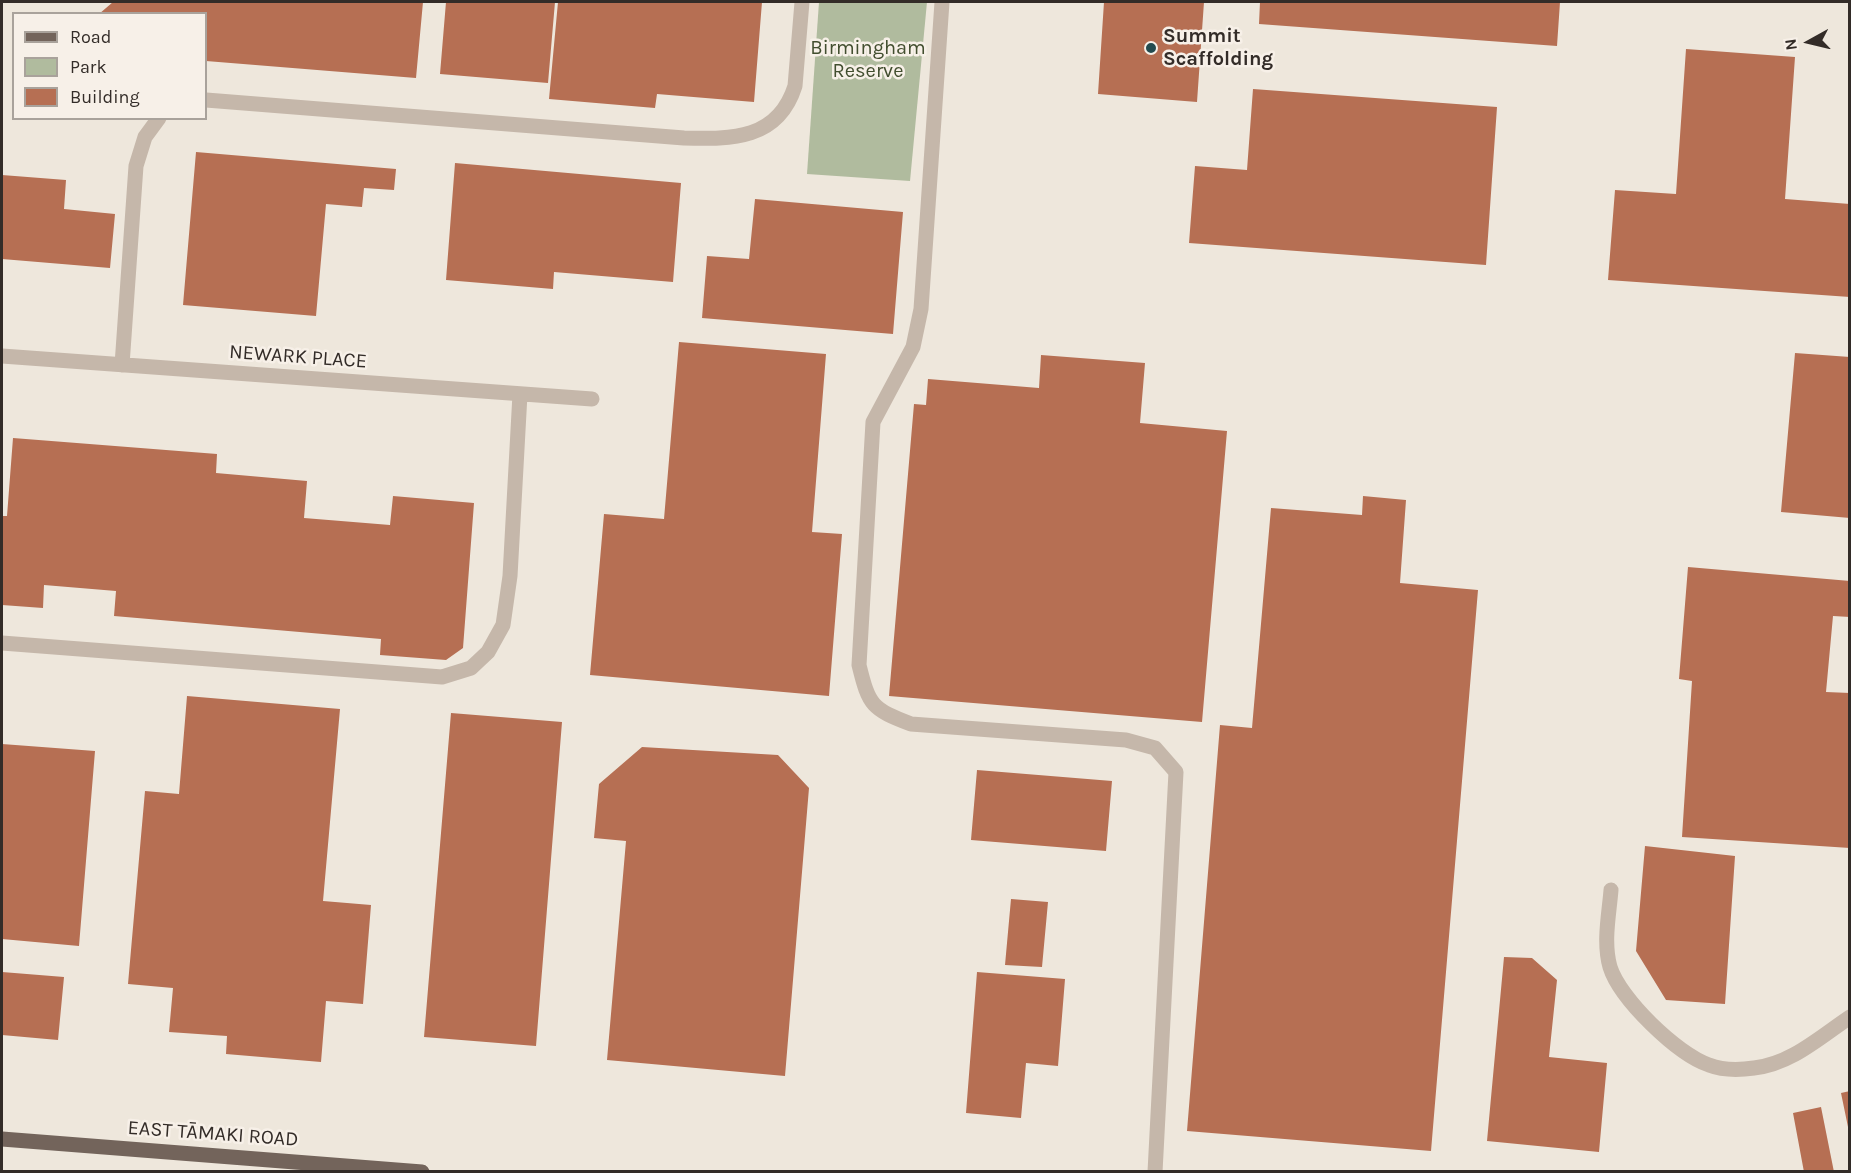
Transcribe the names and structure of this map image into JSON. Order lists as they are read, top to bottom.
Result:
{
  "streets": {
    "main road": ["EAST TĀMAKI ROAD"],
    "street": ["NEWARK PLACE"]
  },
  "parks": ["Birmingham Reserve"],
  "places": ["Summit Scaffolding"],
  "legend": ["Road", "Park", "Building"],
  "north": "left"
}
